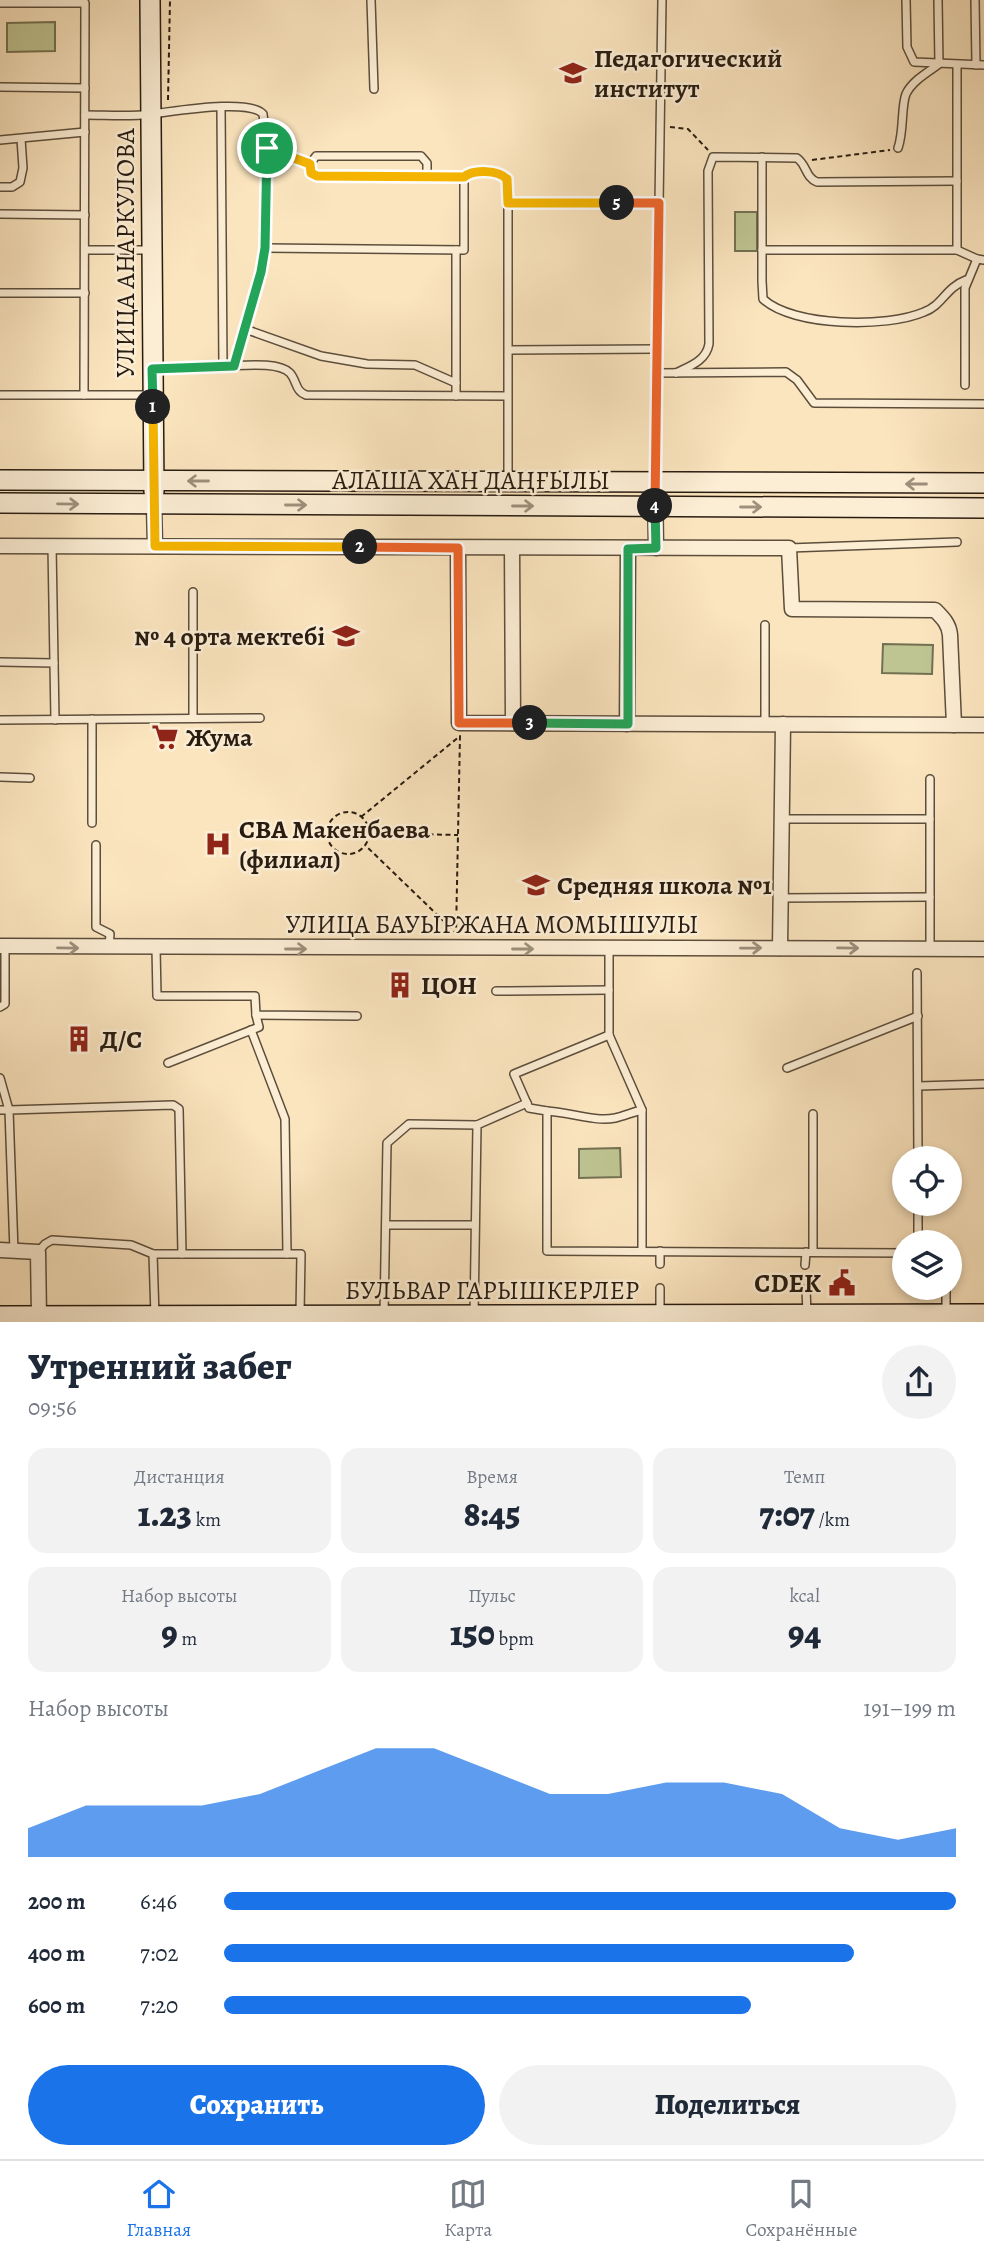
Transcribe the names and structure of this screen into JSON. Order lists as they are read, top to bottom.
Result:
{
  "streets": {
    "main road": ["УЛИЦА АНАРКУЛОВА", "АЛАША ХАН ДАҢҒЫЛЫ", "БУЛЬВАР ГАРЫШКЕРЛЕР"],
    "street": ["УЛИЦА БАУЫРЖАНА МОМЫШУЛЫ"]
  },
  "crossings": [
    ["УЛИЦА АНАРКУЛОВА", "АЛАША ХАН ДАҢҒЫЛЫ"]
  ],
  "one_way": ["УЛИЦА БАУЫРЖАНА МОМЫШУЛЫ"],
  "places": {
    "school or university": ["Педагогический институт", "№ 4 орта мектебі", "Средняя школа №1"],
    "supermarket": ["Жума"],
    "hospital": ["СВА Макенбаева (филиал)"],
    "building": ["ЦОН", "Д/С"],
    "public building": ["CDEK"]
  },
  "page": {
    "pins": [
      "5",
      "1",
      "4",
      "2",
      "3"
    ],
    "heading": ["Утренний забег", "09:56"],
    "stats": [
      ["Дистанция", "1.23 km"],
      ["Время", "8:45"],
      ["Темп", "7:07 /km"],
      ["Набор высоты", "9 m"],
      ["Пульс", "150 bpm"],
      ["kcal", "94"]
    ],
    "chart": ["Набор высоты", "191–199 m"],
    "list": [
      {
        "name": "200 m",
        "note": "6:46"
      },
      {
        "name": "400 m",
        "note": "7:02"
      },
      {
        "name": "600 m",
        "note": "7:20"
      }
    ],
    "buttons": ["Сохранить", "Поделиться"],
    "tabs": ["Главная", "Карта", "Сохранённые"]
  }
}
